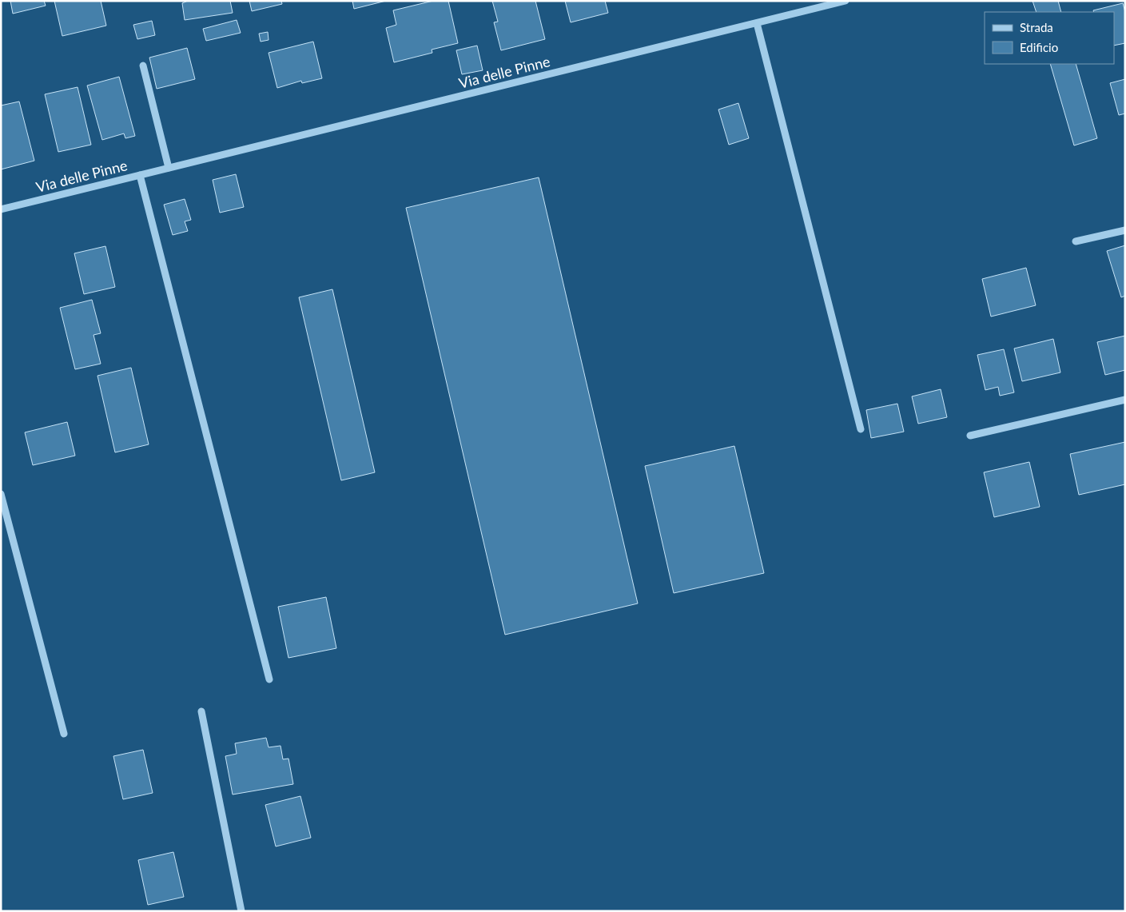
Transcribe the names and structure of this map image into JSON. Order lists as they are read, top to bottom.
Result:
{
  "streets": {
    "street": ["Via delle Pinne"]
  },
  "legend": ["Strada", "Edificio"]
}
